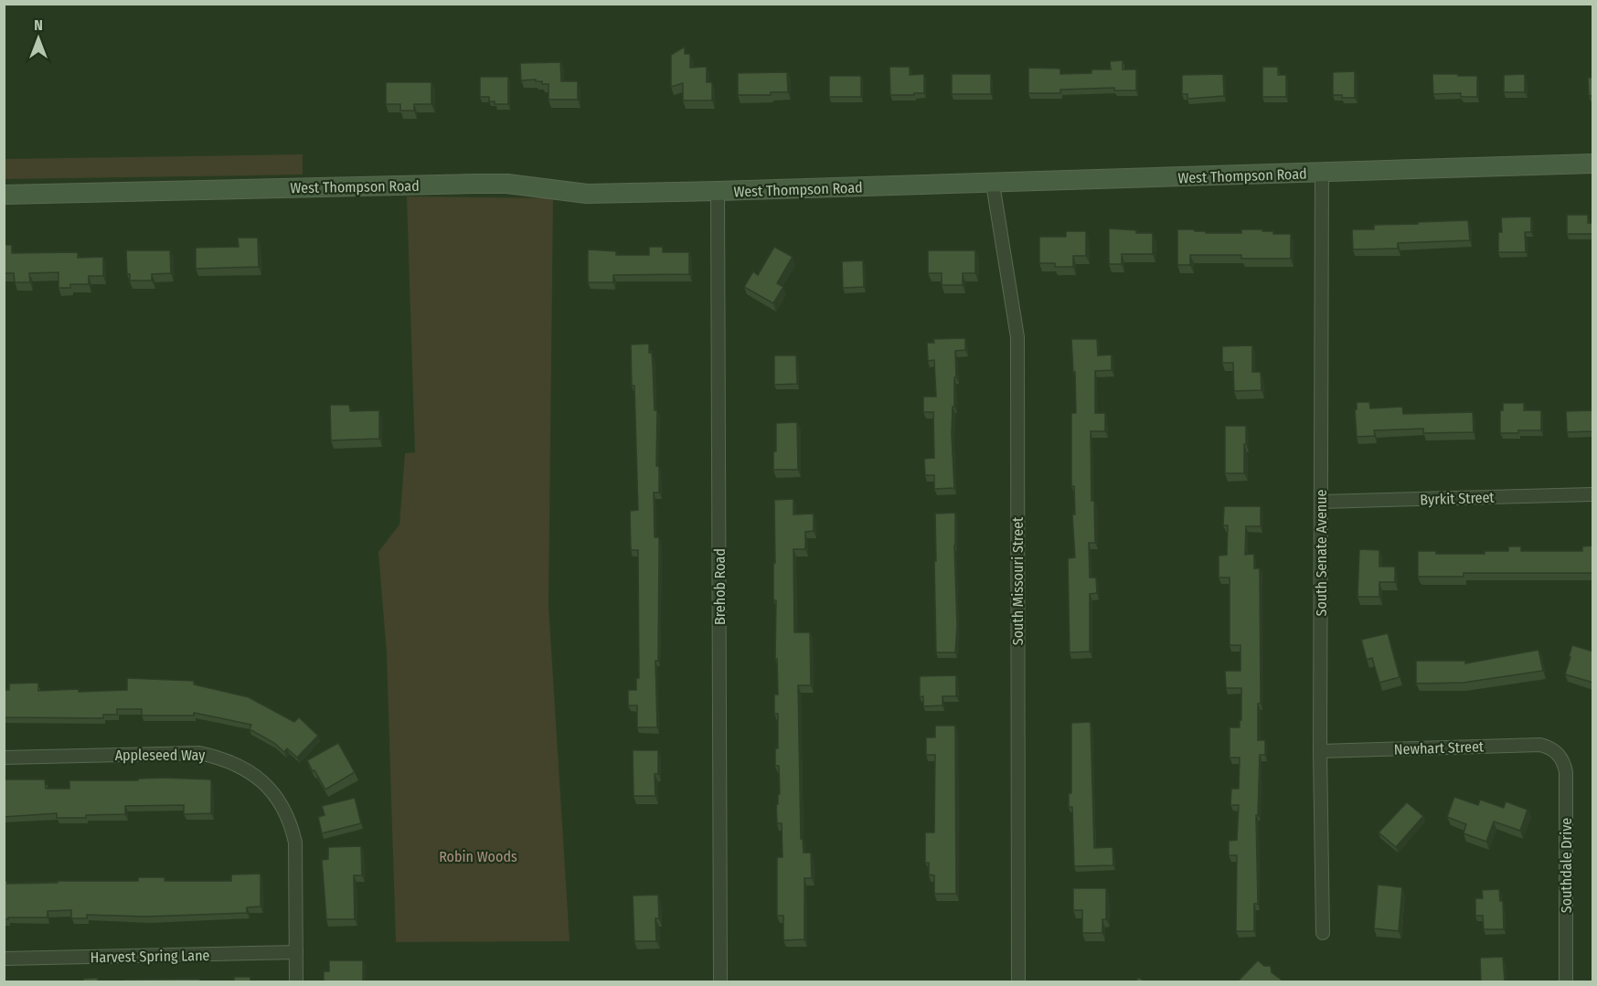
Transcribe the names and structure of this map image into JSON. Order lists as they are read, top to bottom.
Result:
{
  "streets": {
    "main road": ["West Thompson Road"],
    "street": [
      "Byrkit Street",
      "South Senate Avenue",
      "South Missouri Street",
      "Brehob Road",
      "Newhart Street",
      "Appleseed Way",
      "Southdale Drive",
      "Harvest Spring Lane"
    ]
  },
  "crossings": [
    ["West Thompson Road", "South Senate Avenue"],
    ["West Thompson Road", "South Missouri Street"],
    ["West Thompson Road", "Brehob Road"],
    ["Byrkit Street", "South Senate Avenue"],
    ["South Senate Avenue", "Newhart Street"],
    ["Newhart Street", "Southdale Drive"],
    ["Appleseed Way", "Harvest Spring Lane"]
  ],
  "parks": ["Robin Woods"],
  "north": "top"
}
